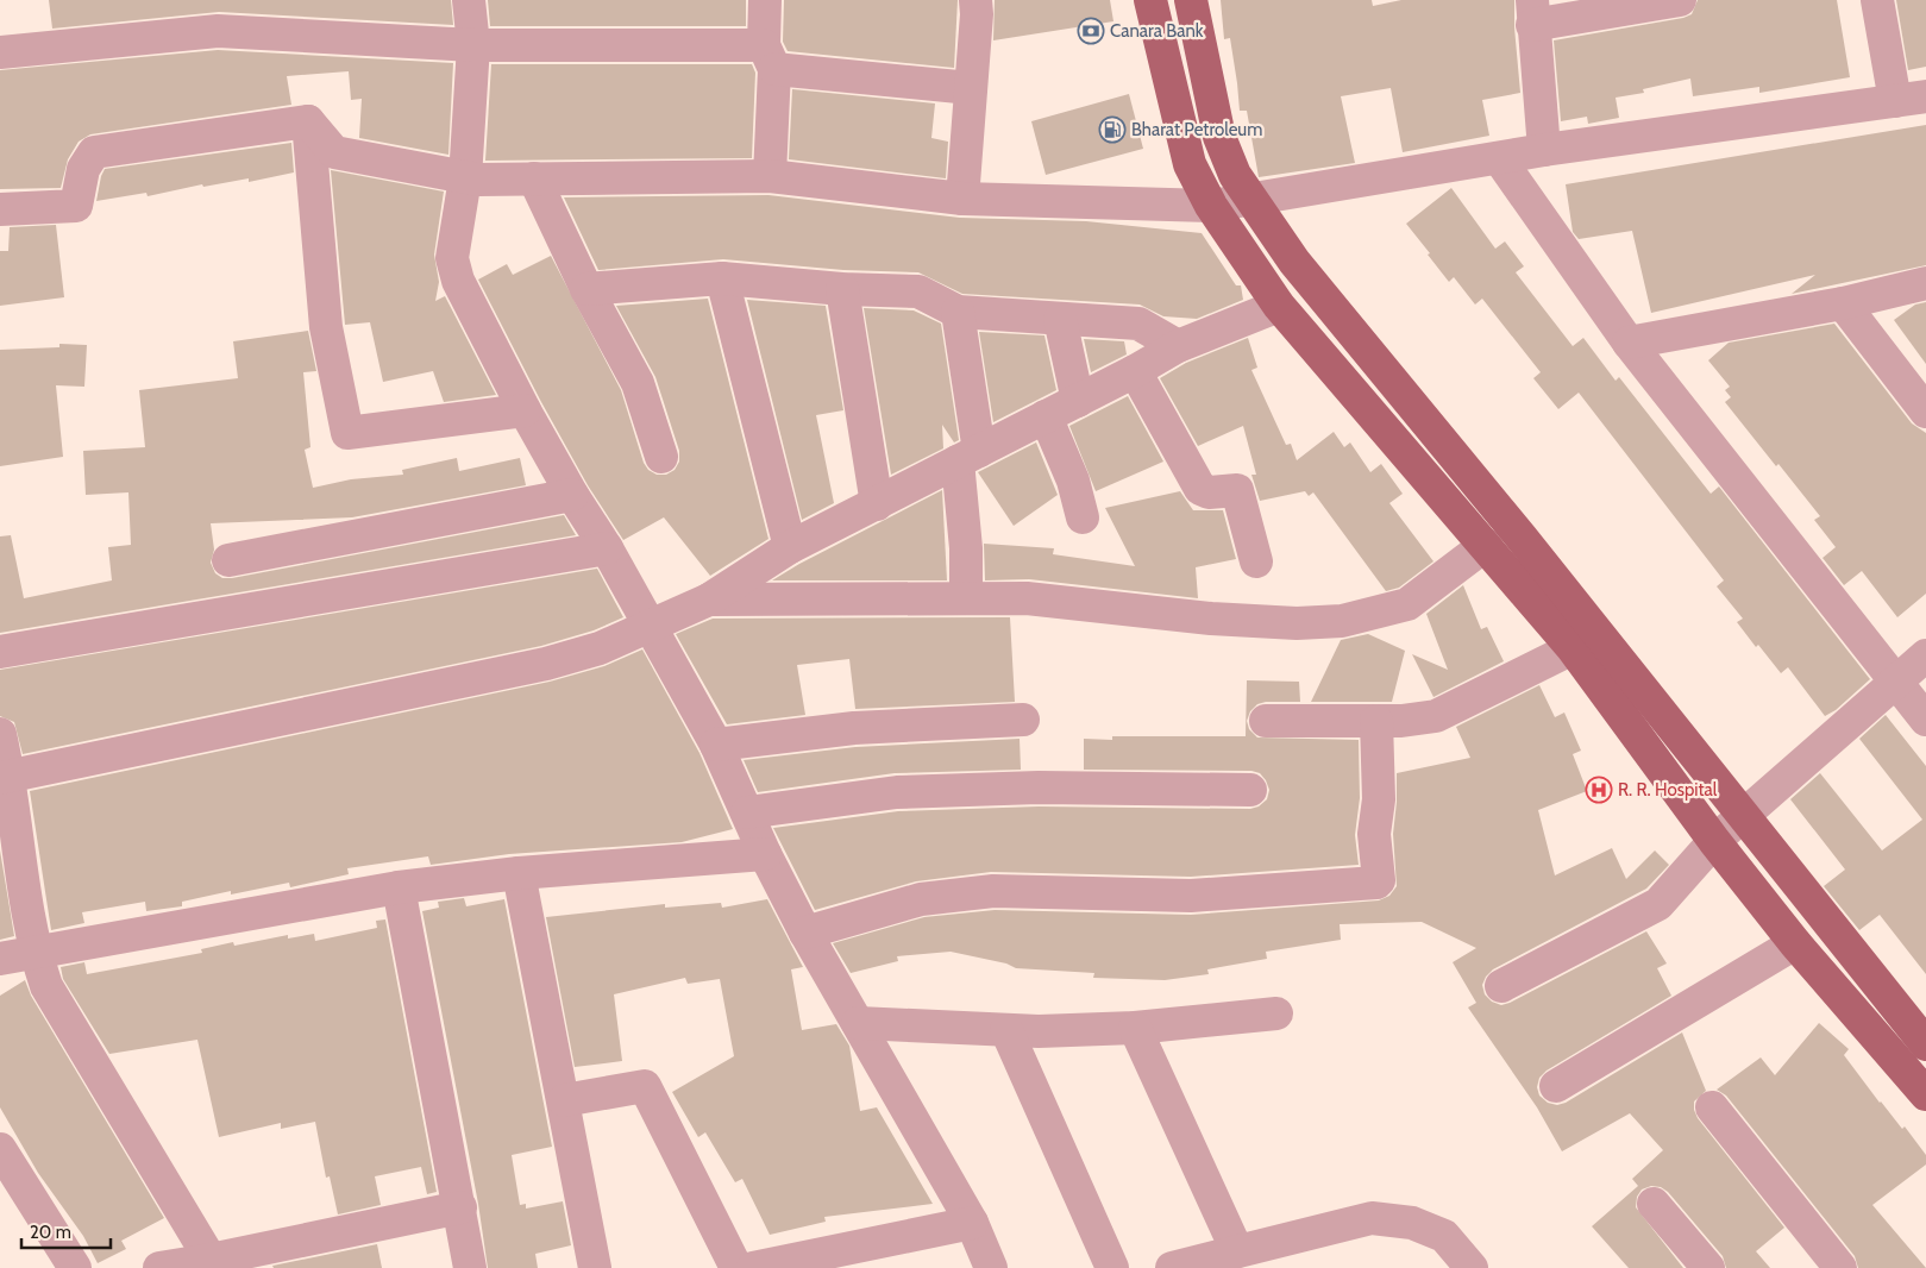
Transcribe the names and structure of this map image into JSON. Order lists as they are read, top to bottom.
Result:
{
  "places": {
    "bank": ["Canara Bank"],
    "fuel station": ["Bharat Petroleum"],
    "hospital": ["R. R. Hospital"]
  },
  "scale_bar": "20 m"
}
